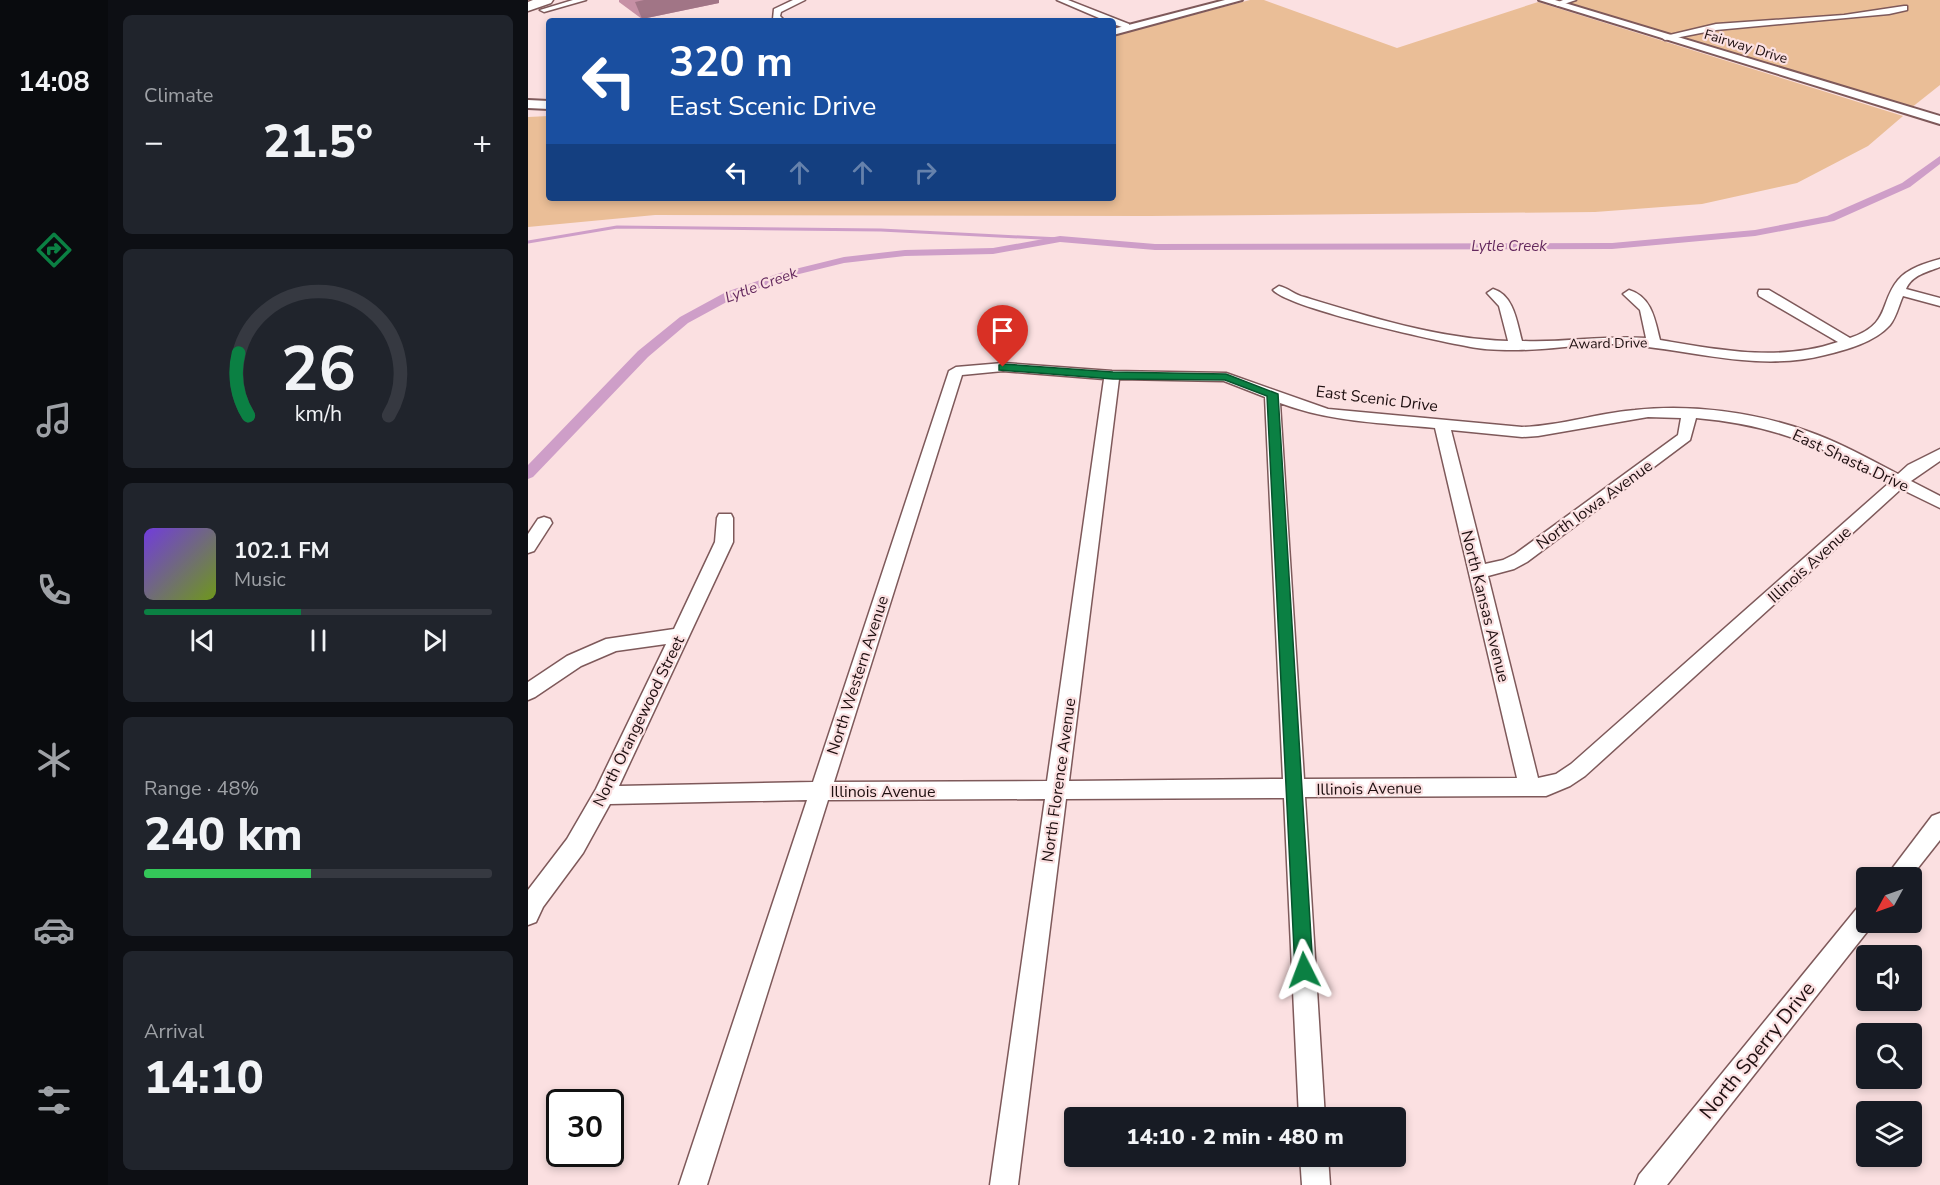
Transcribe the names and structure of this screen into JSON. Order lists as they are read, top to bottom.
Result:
{
  "streets": {
    "street": [
      "Fairway Drive",
      "Award Drive",
      "East Scenic Drive",
      "East Shasta Drive",
      "North Iowa Avenue",
      "Illinois Avenue",
      "North Kansas Avenue",
      "North Western Avenue",
      "North Orangewood Street",
      "North Florence Avenue",
      "North Sperry Drive"
    ]
  },
  "crossings": [
    ["East Scenic Drive", "East Shasta Drive"],
    ["East Scenic Drive", "North Iowa Avenue"],
    ["East Scenic Drive", "North Kansas Avenue"],
    ["East Scenic Drive", "North Western Avenue"],
    ["East Scenic Drive", "North Florence Avenue"],
    ["East Shasta Drive", "North Iowa Avenue"],
    ["East Shasta Drive", "Illinois Avenue"],
    ["North Iowa Avenue", "North Kansas Avenue"],
    ["Illinois Avenue", "North Kansas Avenue"],
    ["Illinois Avenue", "North Western Avenue"],
    ["Illinois Avenue", "North Orangewood Street"],
    ["Illinois Avenue", "North Florence Avenue"]
  ],
  "water": ["Lytle Creek"],
  "north": "bottom left",
  "page": {
    "tabs": "14:08",
    "tile": [
      "Climate",
      ["Range · 48%", "240 km"],
      ["Arrival", "14:10"]
    ],
    "turn": ["320 m", "East Scenic Drive"],
    "heat": ["−", "21.5°", "+"],
    "song": ["102.1 FM", "Music"],
    "limit": "30",
    "trip": "14:10 · 2 min · 480 m",
    "gauge": ["26", "km/h"]
  }
}
